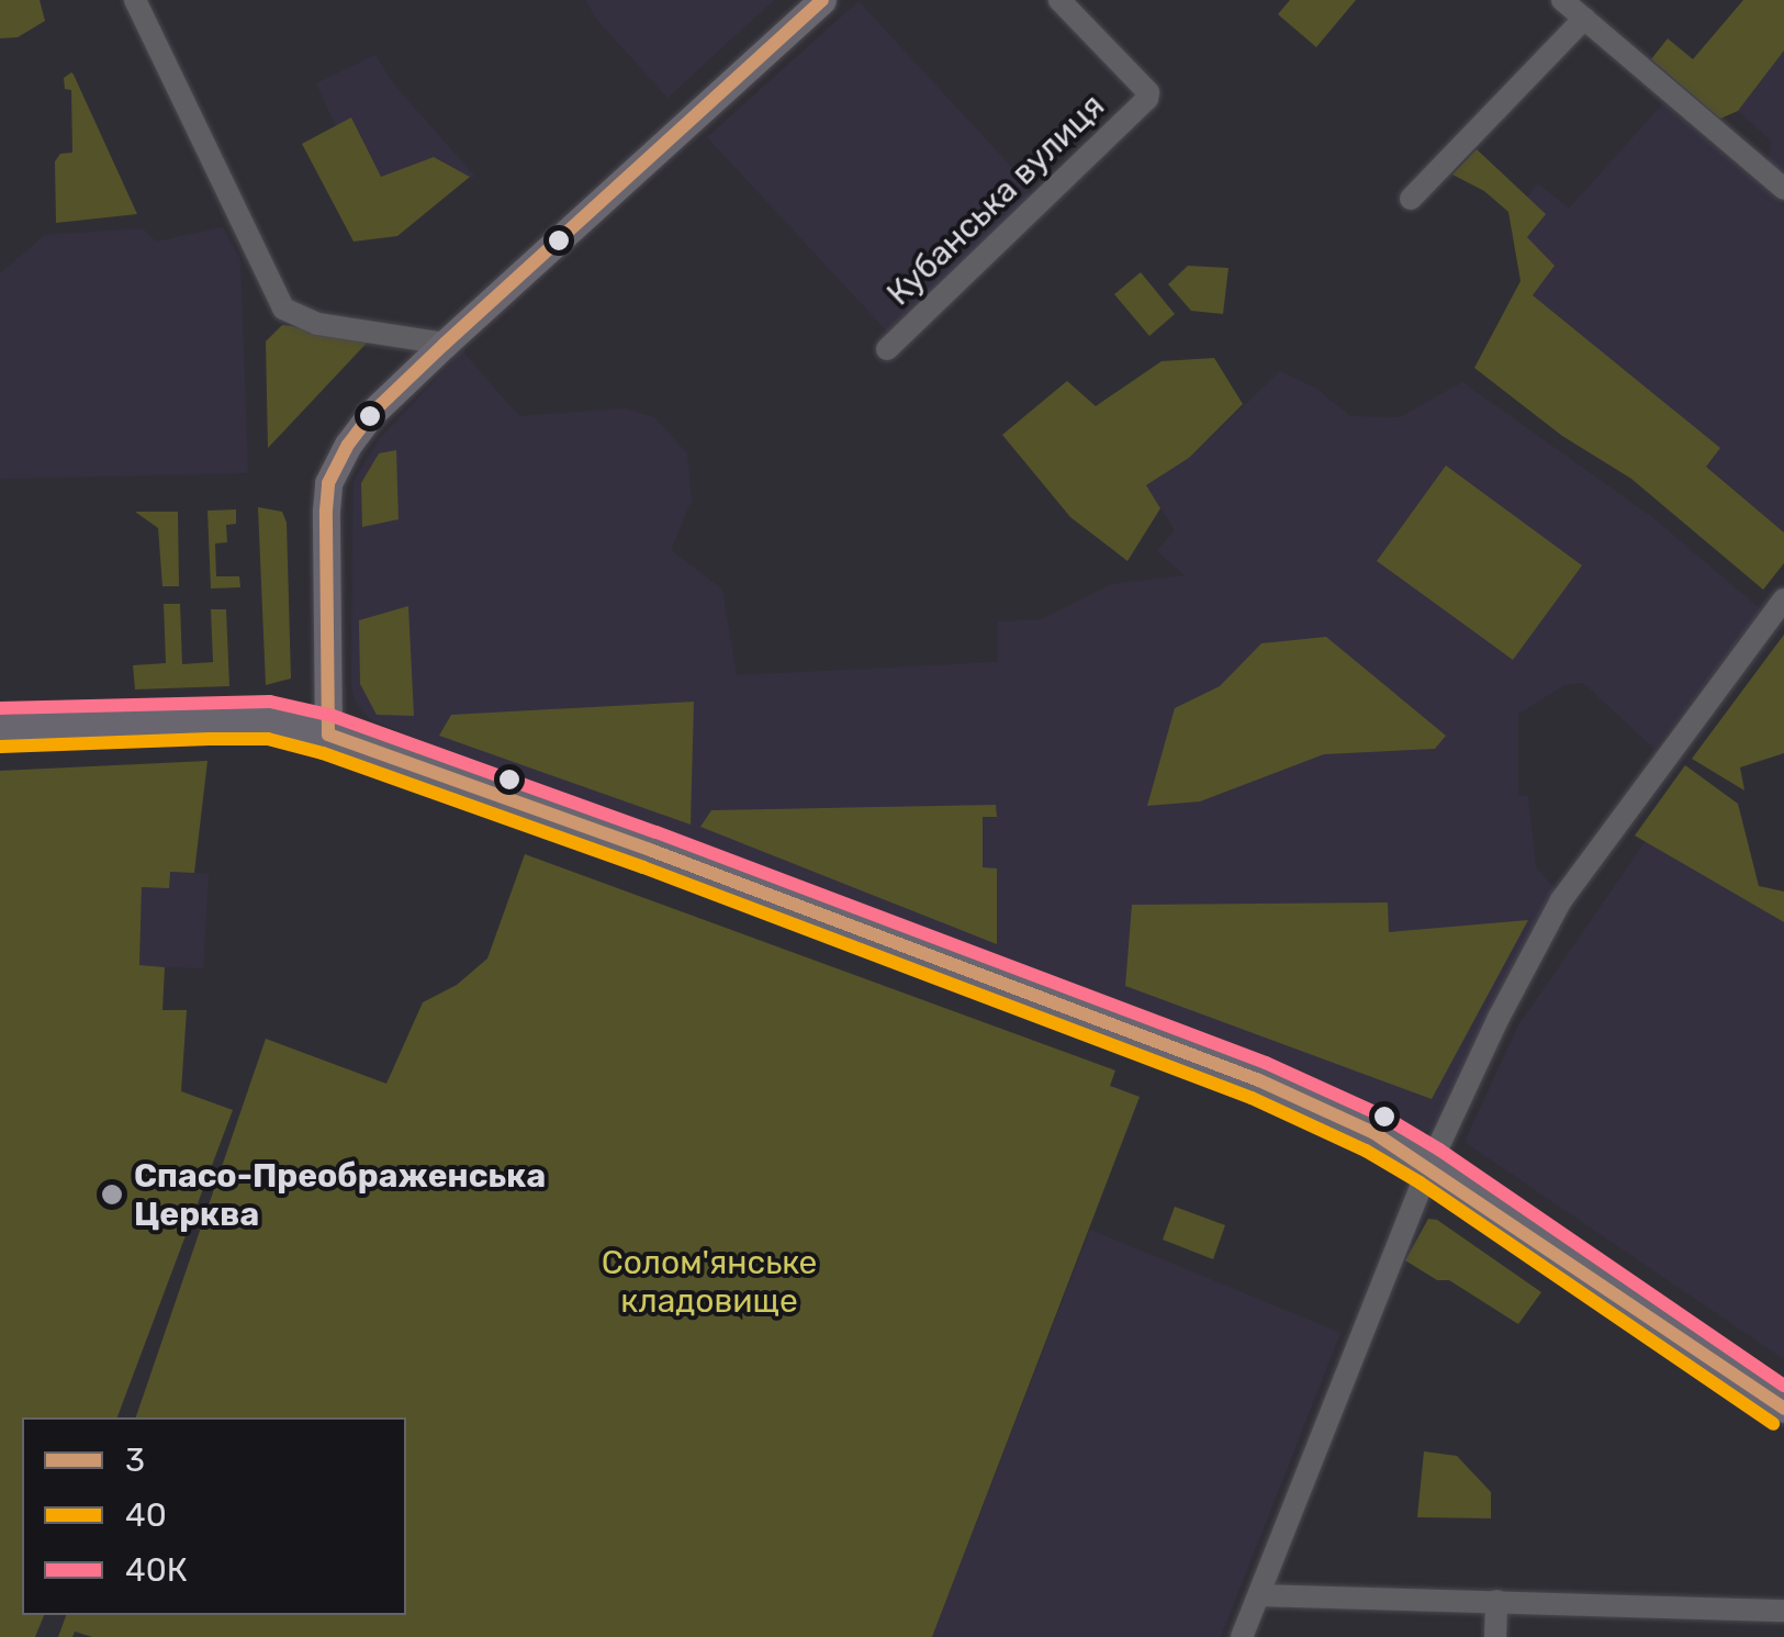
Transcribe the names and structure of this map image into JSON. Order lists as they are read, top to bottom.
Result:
{
  "streets": {
    "street": ["Кубанська вулиця"]
  },
  "parks": ["Солом'янське кладовище"],
  "places": ["Спасо-Преображенська Церква"],
  "lines": ["transit line 3", "transit line 40К", "transit line 40"],
  "legend": ["3", "40", "40К"]
}
